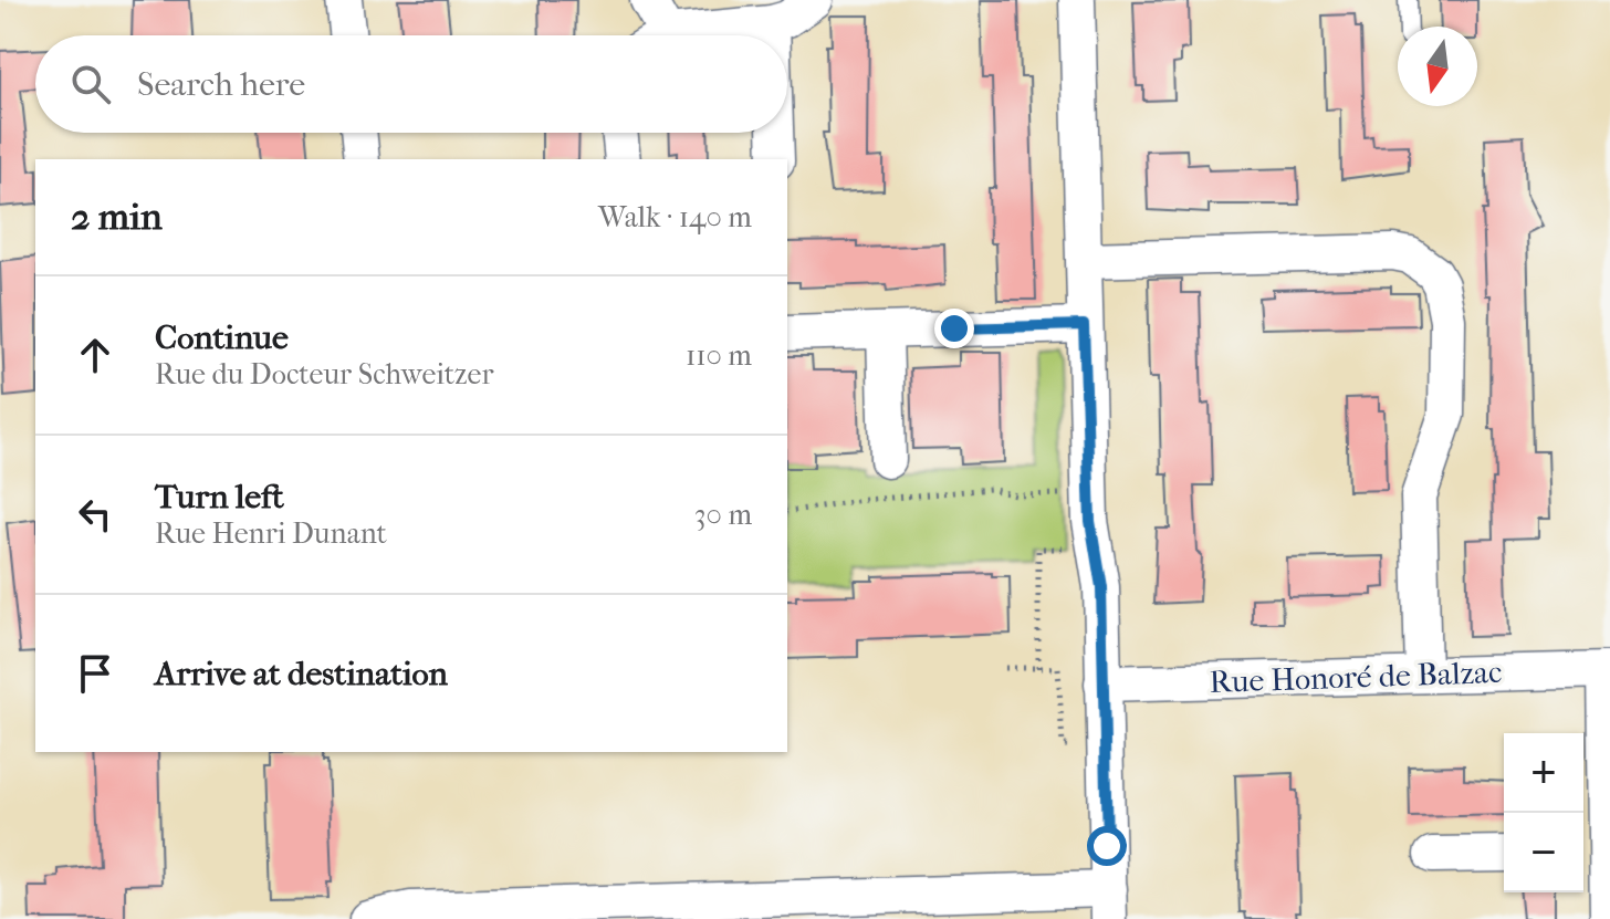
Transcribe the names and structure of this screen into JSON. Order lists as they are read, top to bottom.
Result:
{
  "streets": {
    "street": ["Rue Honoré de Balzac"]
  },
  "north": "bottom",
  "page": {
    "search": "Search here",
    "heading": ["2 min", "Walk · 140 m"],
    "list": [
      ["Continue", "Rue du Docteur Schweitzer", "110 m"],
      ["Turn left", "Rue Henri Dunant", "30 m"],
      "Arrive at destination"
    ],
    "map_buttons": ["+", "−"]
  }
}
